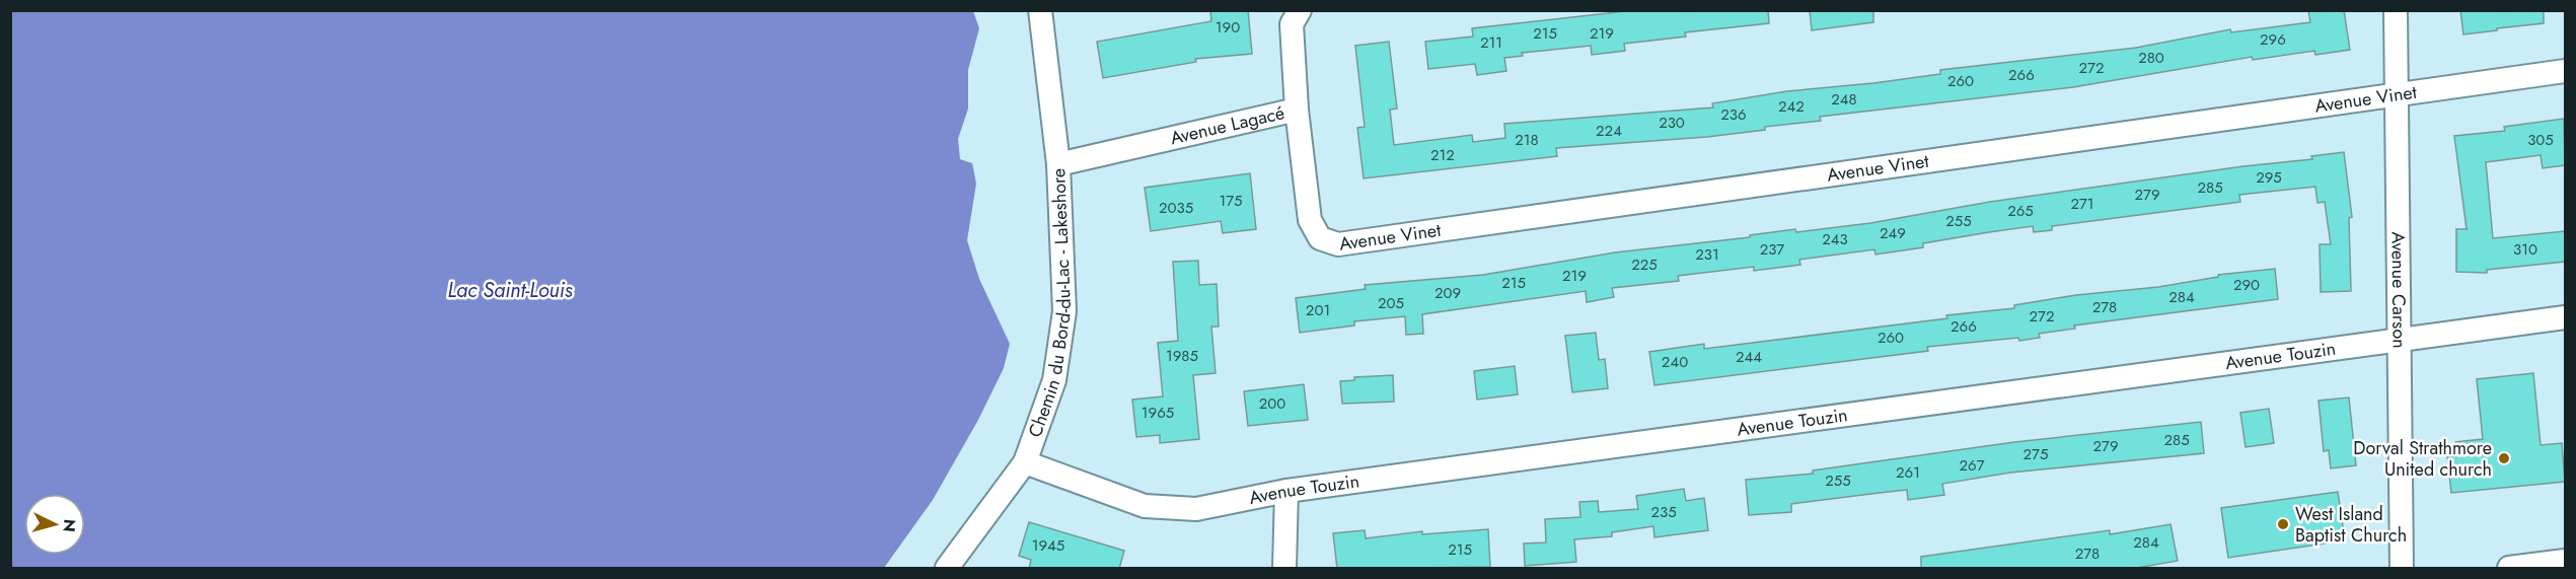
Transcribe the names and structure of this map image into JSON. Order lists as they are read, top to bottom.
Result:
{
  "streets": {
    "street": [
      "Avenue Vinet",
      "Avenue Lagacé",
      "Avenue Carson",
      "Chemin du Bord-du-Lac - Lakeshore",
      "Avenue Touzin"
    ]
  },
  "crossings": [
    ["Avenue Vinet", "Avenue Lagacé"],
    ["Avenue Vinet", "Avenue Carson"],
    ["Avenue Lagacé", "Chemin du Bord-du-Lac - Lakeshore"],
    ["Avenue Carson", "Avenue Touzin"],
    ["Chemin du Bord-du-Lac - Lakeshore", "Avenue Touzin"]
  ],
  "water": ["Lac Saint-Louis"],
  "places": ["Dorval Strathmore United church", "West Island Baptist Church"],
  "house_numbers": [
    "190",
    "215",
    "219",
    "296",
    "211",
    "280",
    "272",
    "266",
    "260",
    "248",
    "242",
    "236",
    "230",
    "224",
    "218",
    "305",
    "212",
    "295",
    "285",
    "279",
    "175",
    "271",
    "2035",
    "265",
    "255",
    "249",
    "243",
    "237",
    "310",
    "231",
    "225",
    "219",
    "215",
    "290",
    "209",
    "284",
    "205",
    "278",
    "201",
    "272",
    "266",
    "260",
    "1985",
    "244",
    "240",
    "200",
    "1965",
    "285",
    "279",
    "275",
    "267",
    "261",
    "255",
    "235",
    "284",
    "1945",
    "215",
    "278"
  ],
  "north": "right"
}
